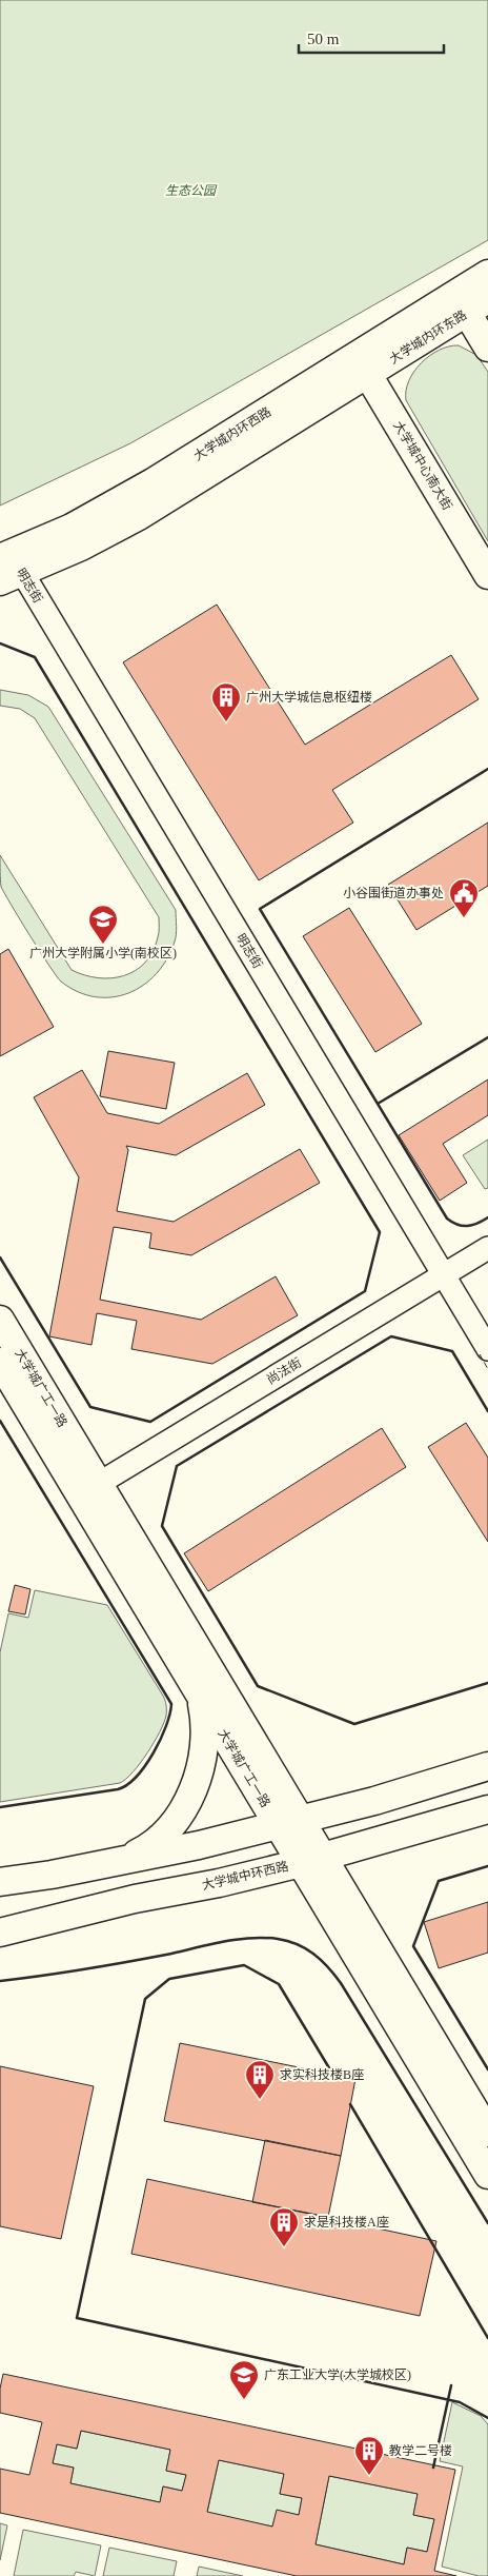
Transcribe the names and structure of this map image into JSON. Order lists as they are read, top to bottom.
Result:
{
  "streets": {
    "main road": [
      "大学城内环东路",
      "大学城内环西路",
      "大学城中心南大街",
      "大学城广工一路",
      "大学城中环西路"
    ],
    "street": ["明志街", "尚法街"]
  },
  "crossings": [
    ["大学城内环东路", "大学城内环西路"],
    ["大学城内环西路", "大学城中心南大街"],
    ["大学城内环西路", "明志街"],
    ["明志街", "尚法街"],
    ["尚法街", "大学城广工一路"],
    ["大学城广工一路", "大学城中环西路"]
  ],
  "parks": ["生态公园"],
  "places": {
    "building": [
      "广州大学城信息枢纽楼",
      "求实科技楼B座",
      "求是科技楼A座",
      "教学二号楼"
    ],
    "public building": ["小谷围街道办事处"],
    "school or university": ["广州大学附属小学(南校区)", "广东工业大学(大学城校区)"]
  },
  "scale_bar": "50 m"
}
